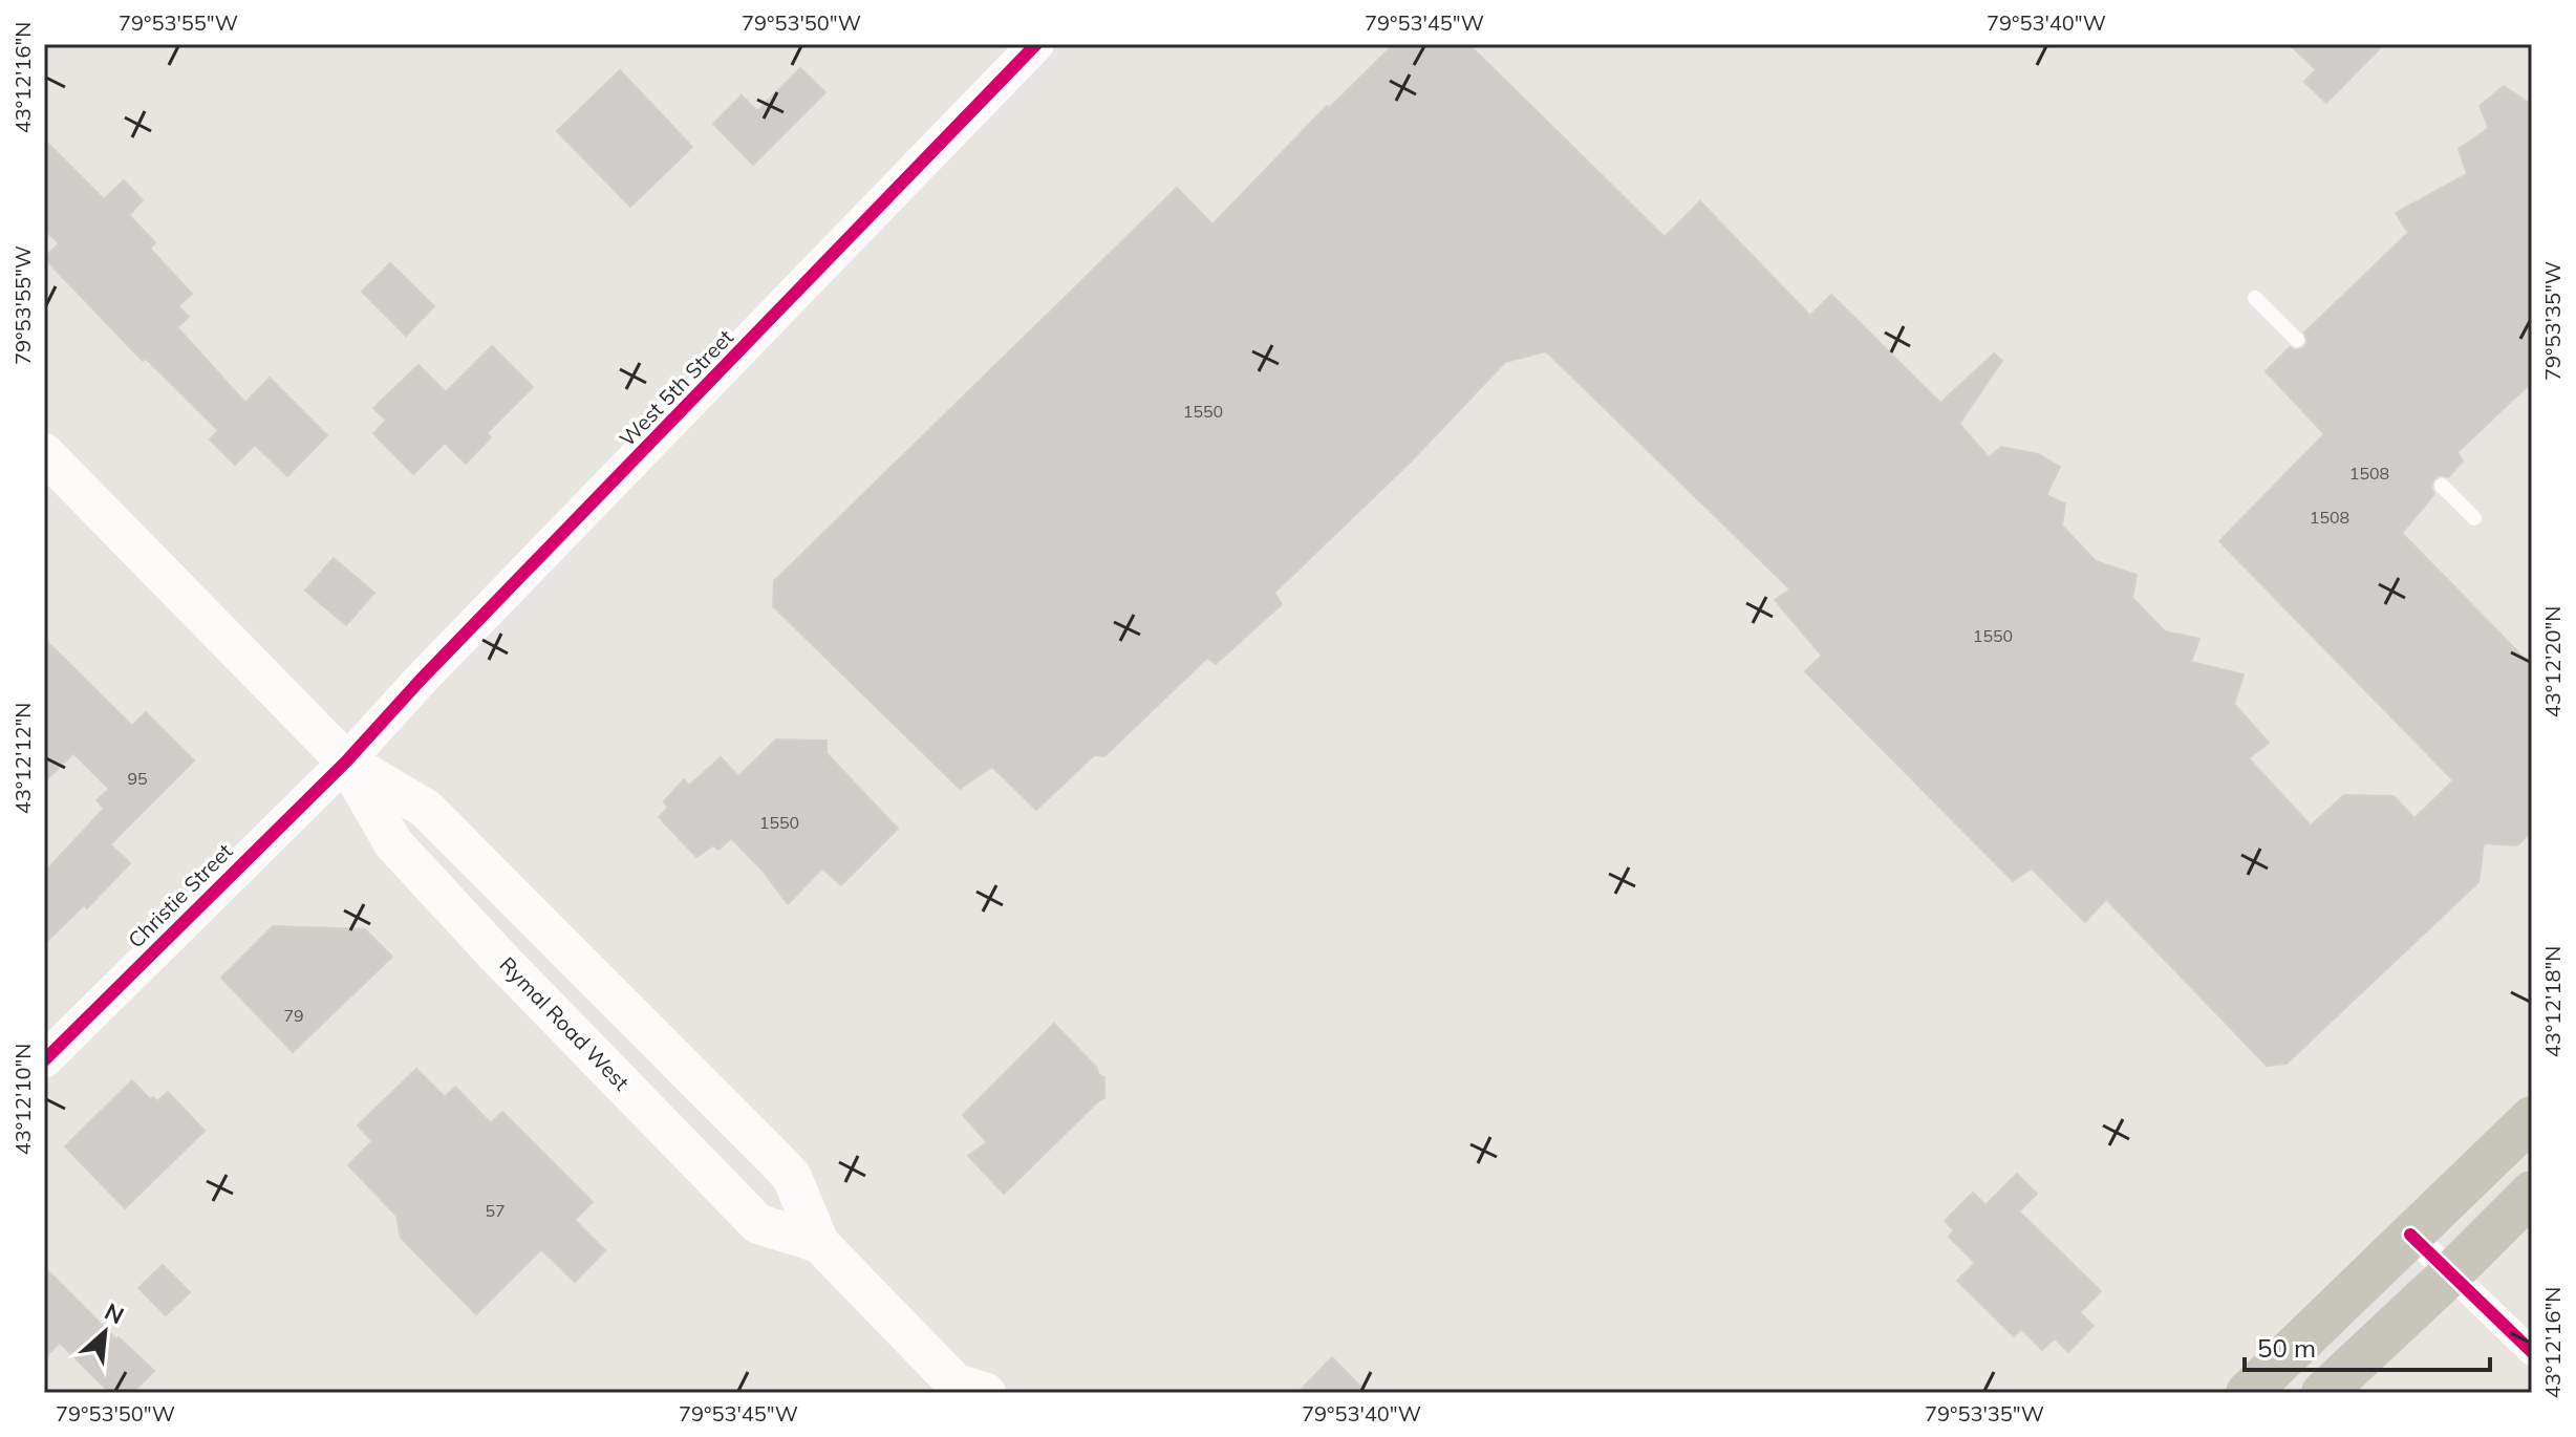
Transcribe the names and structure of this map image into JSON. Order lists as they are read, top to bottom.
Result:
{
  "streets": {
    "main road": ["Rymal Road West"],
    "street": ["West 5th Street", "Christie Street"]
  },
  "crossings": [
    ["West 5th Street", "Christie Street"],
    ["West 5th Street", "Rymal Road West"],
    ["Christie Street", "Rymal Road West"]
  ],
  "house_numbers": [
    "1550",
    "1508",
    "1508",
    "1550",
    "95",
    "1550",
    "79",
    "57"
  ],
  "scale_bar": "50 m",
  "north": "top right",
  "coordinates": [
    "79°53'55\"W",
    "79°53'50\"W",
    "79°53'45\"W",
    "79°53'40\"W",
    "43°12'16\"N",
    "79°53'35\"W",
    "43°12'20\"N",
    "43°12'12\"N",
    "43°12'18\"N",
    "43°12'10\"N"
  ]
}
